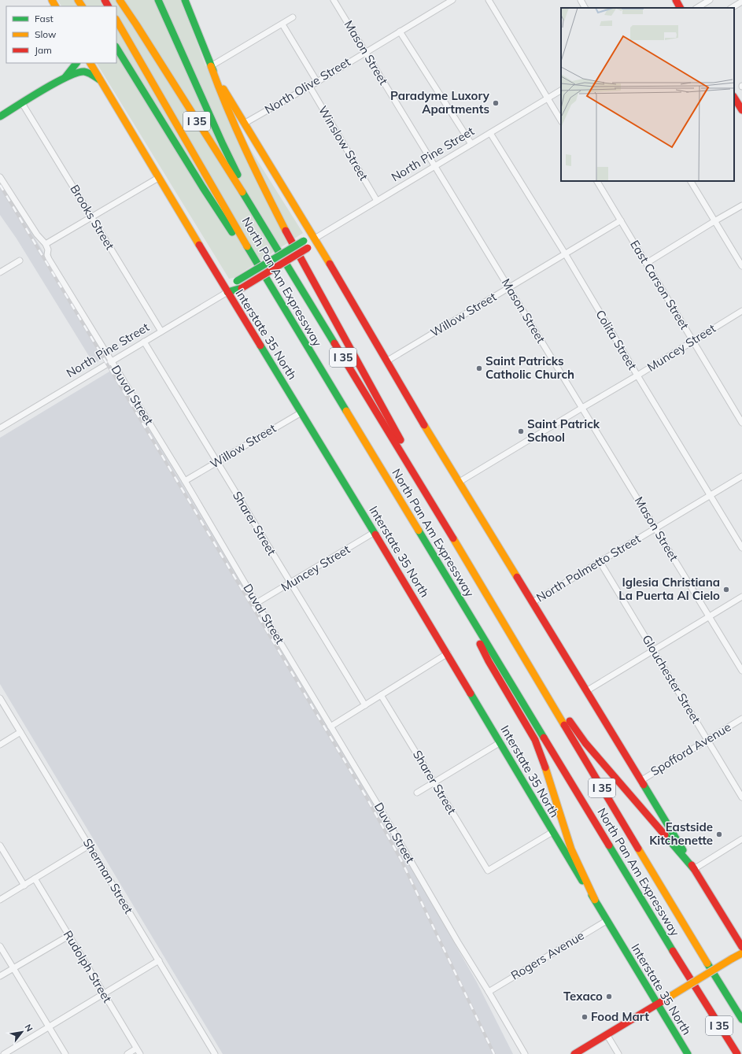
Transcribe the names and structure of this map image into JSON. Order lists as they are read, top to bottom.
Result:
{
  "streets": {
    "main road": [
      "I 35",
      "North Pine Street",
      "North Pan Am Expressway",
      "Interstate 35 North"
    ],
    "street": [
      "Mason Street",
      "North Olive Street",
      "Winslow Street",
      "Brooks Street",
      "East Carson Street",
      "Willow Street",
      "Colita Street",
      "Muncey Street",
      "Duval Street",
      "Sharer Street",
      "North Palmetto Street",
      "Glouchester Street",
      "Spofford Avenue",
      "Sherman Street",
      "Rogers Avenue",
      "Rudolph Street"
    ]
  },
  "crossings": [
    ["Mason Street", "North Olive Street"],
    ["Mason Street", "North Pine Street"],
    ["Mason Street", "Willow Street"],
    ["Mason Street", "Muncey Street"],
    ["Mason Street", "North Palmetto Street"],
    ["North Olive Street", "Winslow Street"],
    ["Winslow Street", "North Pine Street"],
    ["North Pine Street", "Brooks Street"],
    ["North Pine Street", "Interstate 35 North"],
    ["North Pine Street", "Colita Street"],
    ["North Pine Street", "Duval Street"],
    ["North Pine Street", "Sharer Street"],
    ["East Carson Street", "Willow Street"],
    ["East Carson Street", "Muncey Street"],
    ["Willow Street", "Interstate 35 North"],
    ["Willow Street", "Colita Street"],
    ["Willow Street", "Duval Street"],
    ["Willow Street", "Sharer Street"],
    ["Interstate 35 North", "Muncey Street"],
    ["Interstate 35 North", "Sharer Street"],
    ["Interstate 35 North", "Rogers Avenue"],
    ["Colita Street", "Muncey Street"],
    ["Colita Street", "North Palmetto Street"],
    ["Muncey Street", "Duval Street"],
    ["Muncey Street", "Sharer Street"],
    ["Duval Street", "Rogers Avenue"],
    ["North Palmetto Street", "Glouchester Street"],
    ["Glouchester Street", "Spofford Avenue"]
  ],
  "places": [
    "Paradyme Luxory Apartments",
    "Saint Patricks Catholic Church",
    "Saint Patrick School",
    "Iglesia Christiana La Puerta Al Cielo",
    "Eastside Kitchenette",
    "Texaco",
    "Food Mart"
  ],
  "legend": ["Fast", "Slow", "Jam"],
  "north": "top right"
}
